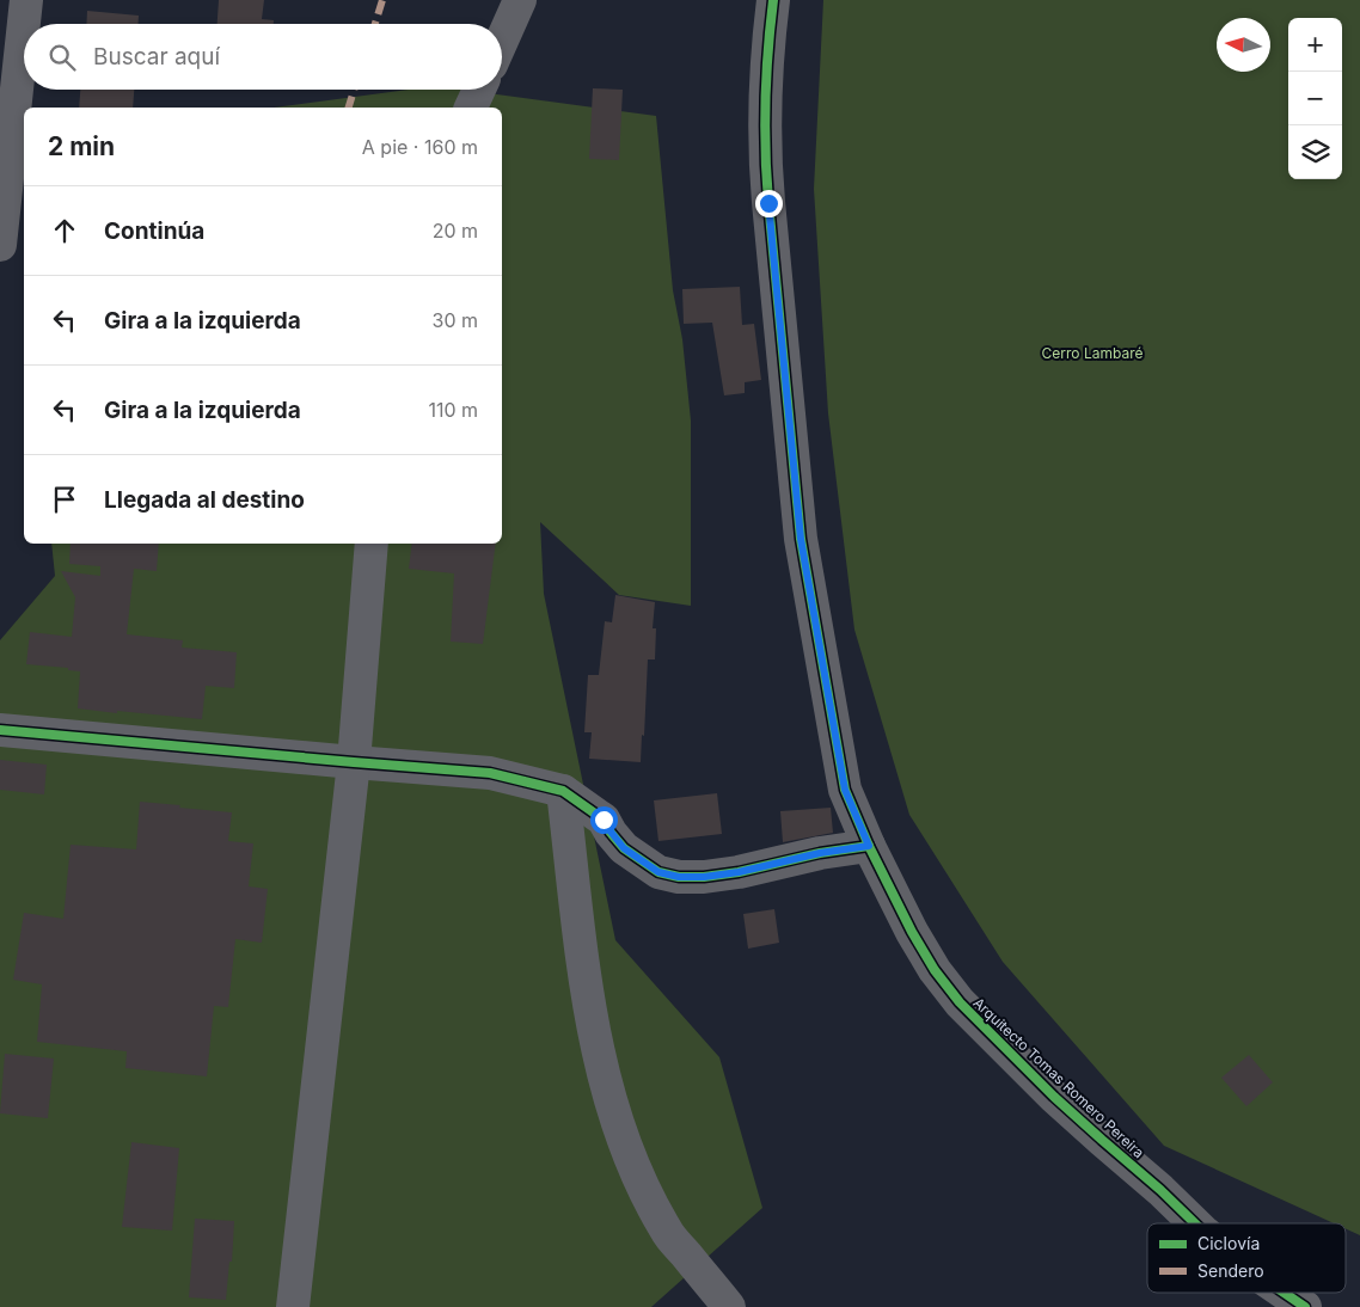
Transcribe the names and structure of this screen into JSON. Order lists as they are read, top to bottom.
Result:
{
  "streets": {
    "street": ["Arquitecto Tomas Romero Pereira"]
  },
  "parks": ["Cerro Lambaré"],
  "legend": ["Ciclovía", "Sendero"],
  "north": "left",
  "page": {
    "map_buttons": ["+", "−"],
    "search": "Buscar aquí",
    "heading": ["2 min", "A pie · 160 m"],
    "list": [
      ["Continúa", "20 m"],
      ["Gira a la izquierda", "30 m"],
      ["Gira a la izquierda", "110 m"],
      "Llegada al destino"
    ]
  }
}
